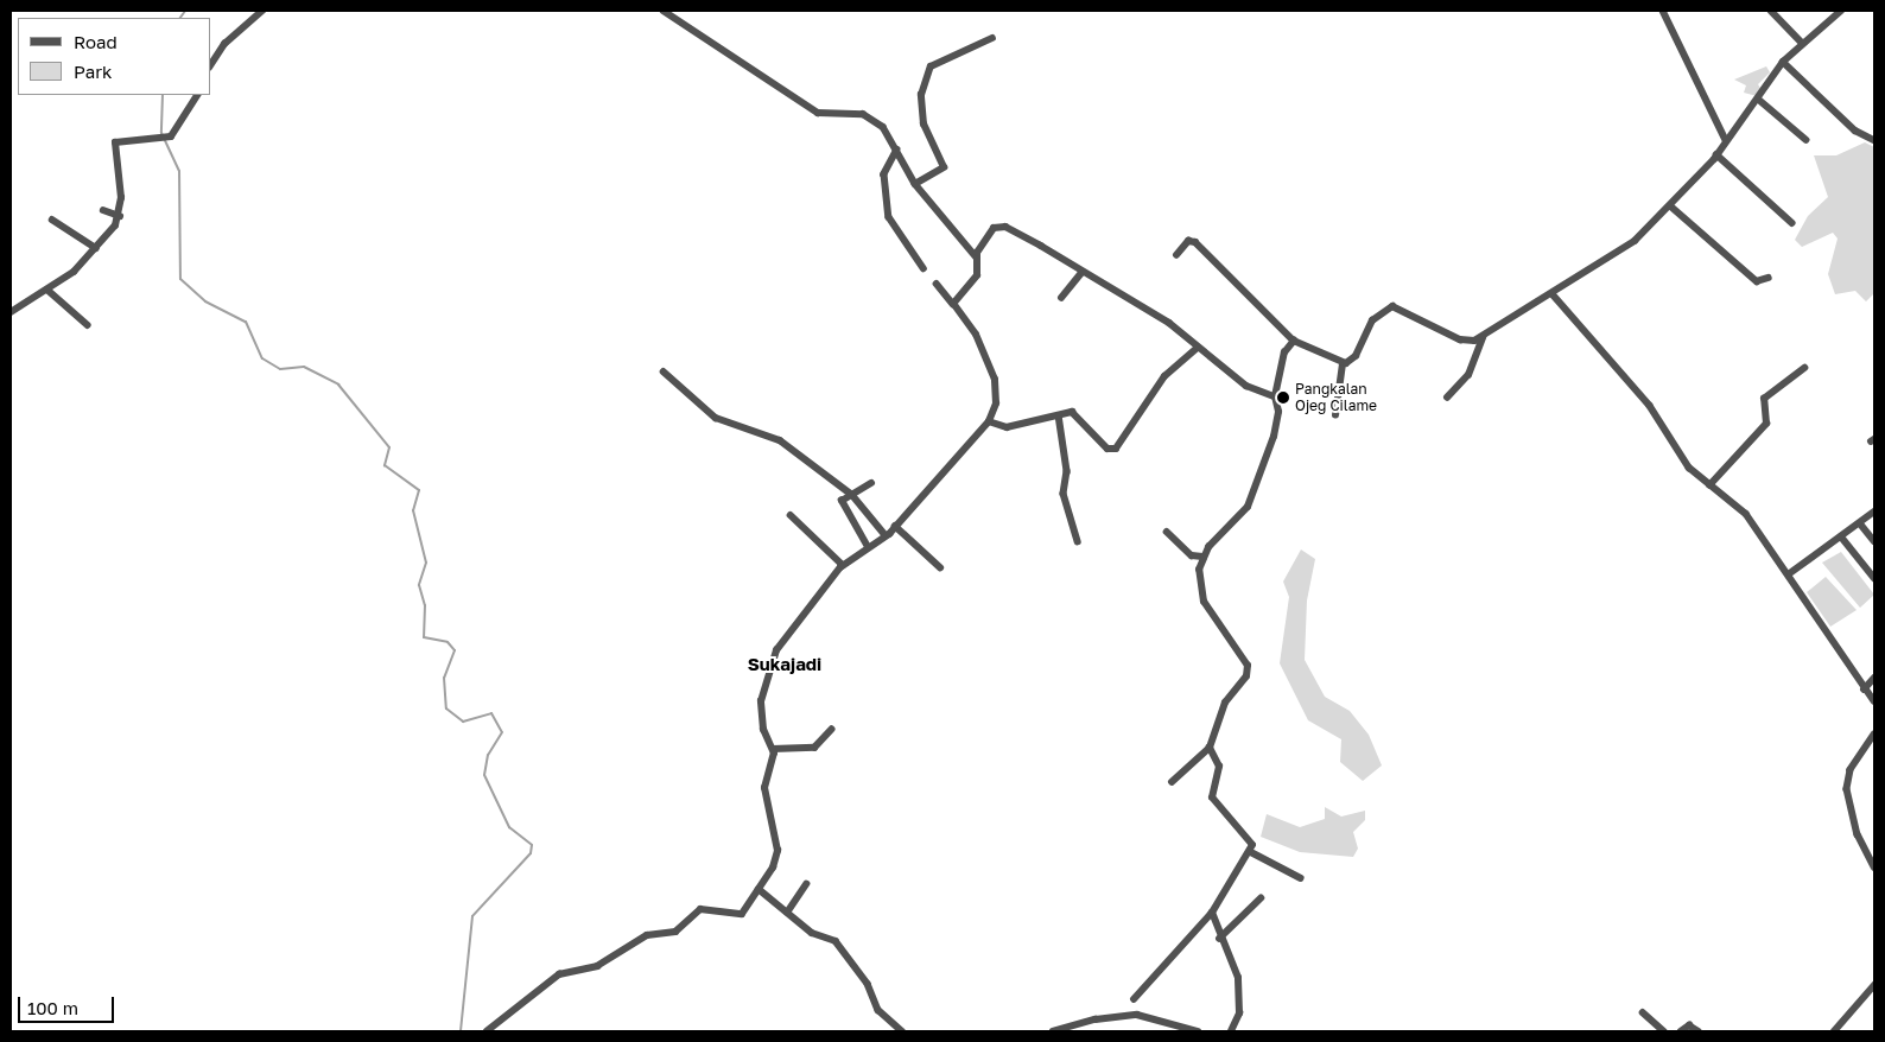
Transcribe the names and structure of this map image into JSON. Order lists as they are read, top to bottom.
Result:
{
  "districts": ["Sukajadi"],
  "places": ["Pangkalan Ojeg Cilame"],
  "legend": ["Road", "Park"],
  "scale_bar": "100 m"
}
